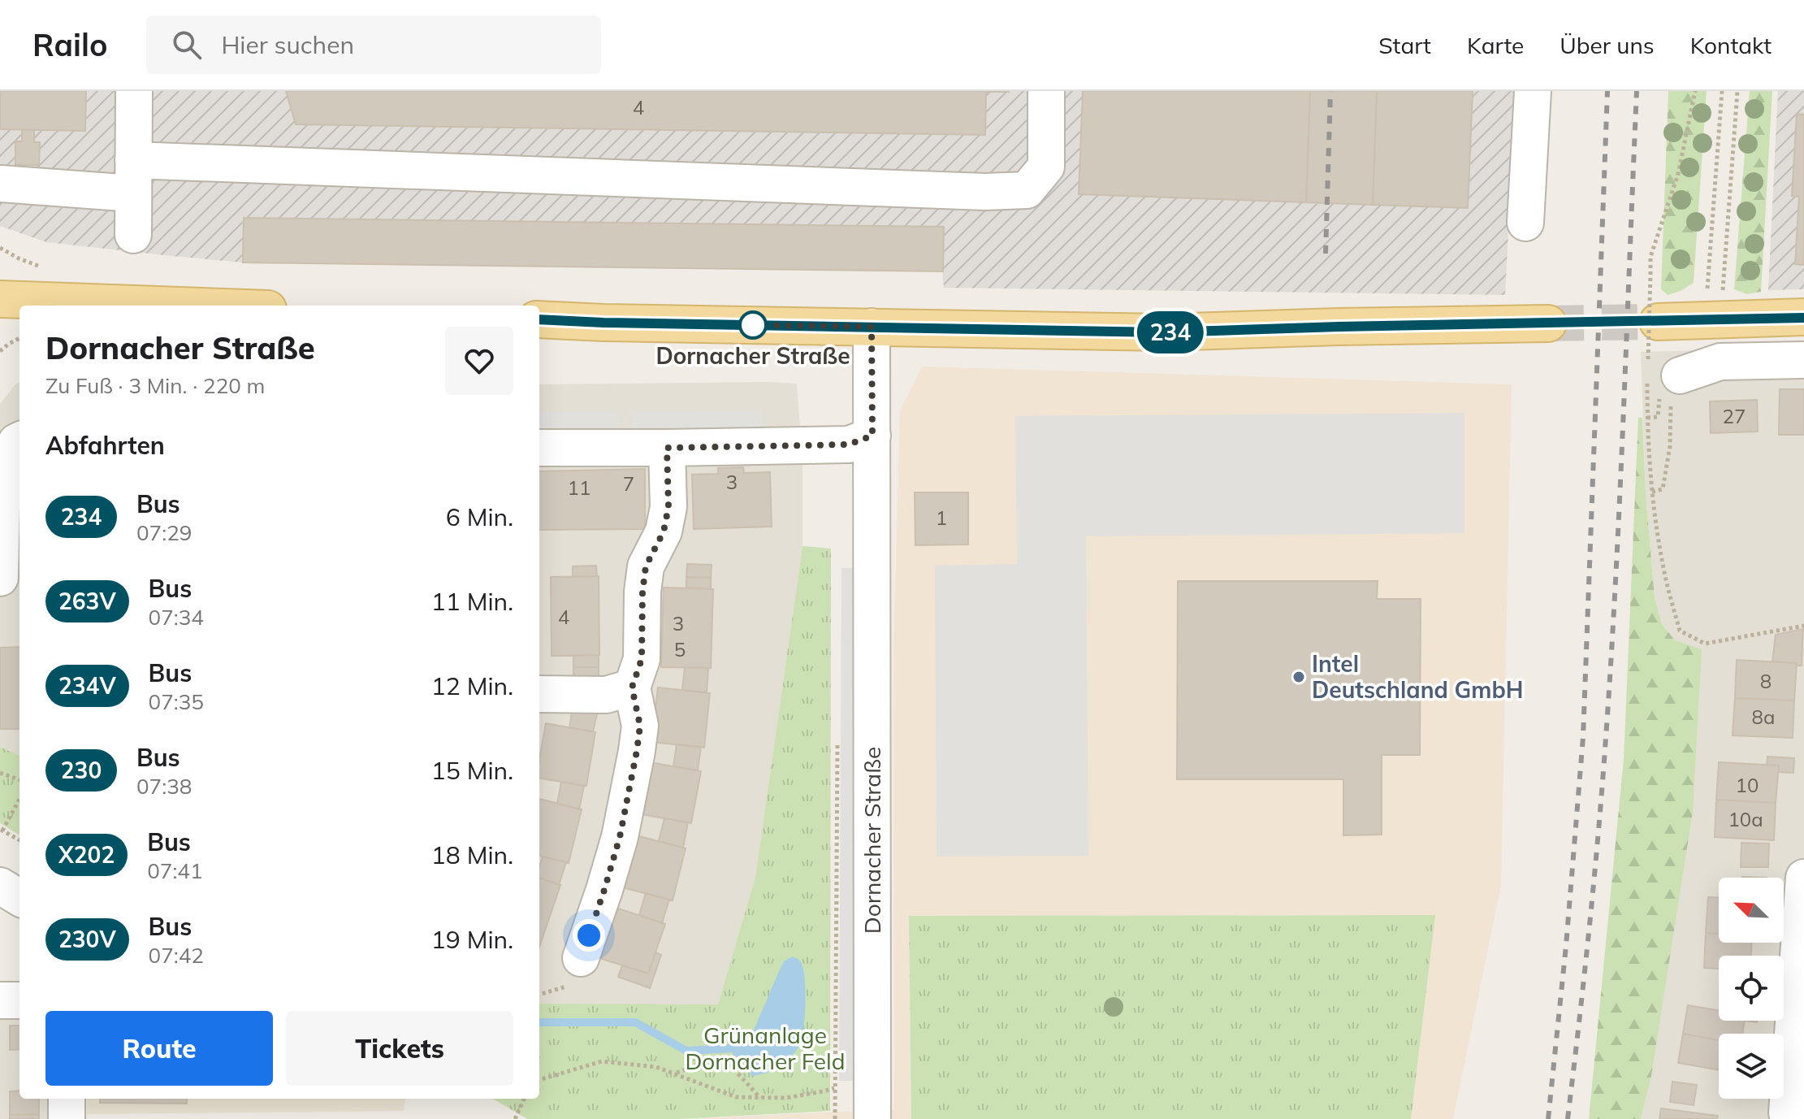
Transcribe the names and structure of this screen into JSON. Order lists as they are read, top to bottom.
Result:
{
  "streets": {
    "street": ["Dornacher Straße"]
  },
  "parks": ["Grünanlage Dornacher Feld"],
  "places": ["Dornacher Straße", "Intel Deutschland GmbH"],
  "lines": ["bus line 234"],
  "house_numbers": [
    "4",
    "27",
    "3",
    "7",
    "11",
    "1",
    "4",
    "3",
    "5",
    "8",
    "8a",
    "10",
    "10a"
  ],
  "north": "top left",
  "page": {
    "header": "Railo",
    "search": "Hier suchen",
    "nav": [
      "Start",
      "Karte",
      "Über uns",
      "Kontakt"
    ],
    "on_map": "234",
    "heading": [
      ["Dornacher Straße", "Zu Fuß · 3 Min. · 220 m"],
      "Abfahrten"
    ],
    "list": [
      {
        "mark": "234",
        "name": "Bus",
        "note": "07:29",
        "value": "6 Min."
      },
      {
        "mark": "263V",
        "name": "Bus",
        "note": "07:34",
        "value": "11 Min."
      },
      {
        "mark": "234V",
        "name": "Bus",
        "note": "07:35",
        "value": "12 Min."
      },
      {
        "mark": "230",
        "name": "Bus",
        "note": "07:38",
        "value": "15 Min."
      },
      {
        "mark": "X202",
        "name": "Bus",
        "note": "07:41",
        "value": "18 Min."
      },
      {
        "mark": "230V",
        "name": "Bus",
        "note": "07:42",
        "value": "19 Min."
      }
    ],
    "buttons": ["Route", "Tickets"]
  }
}
